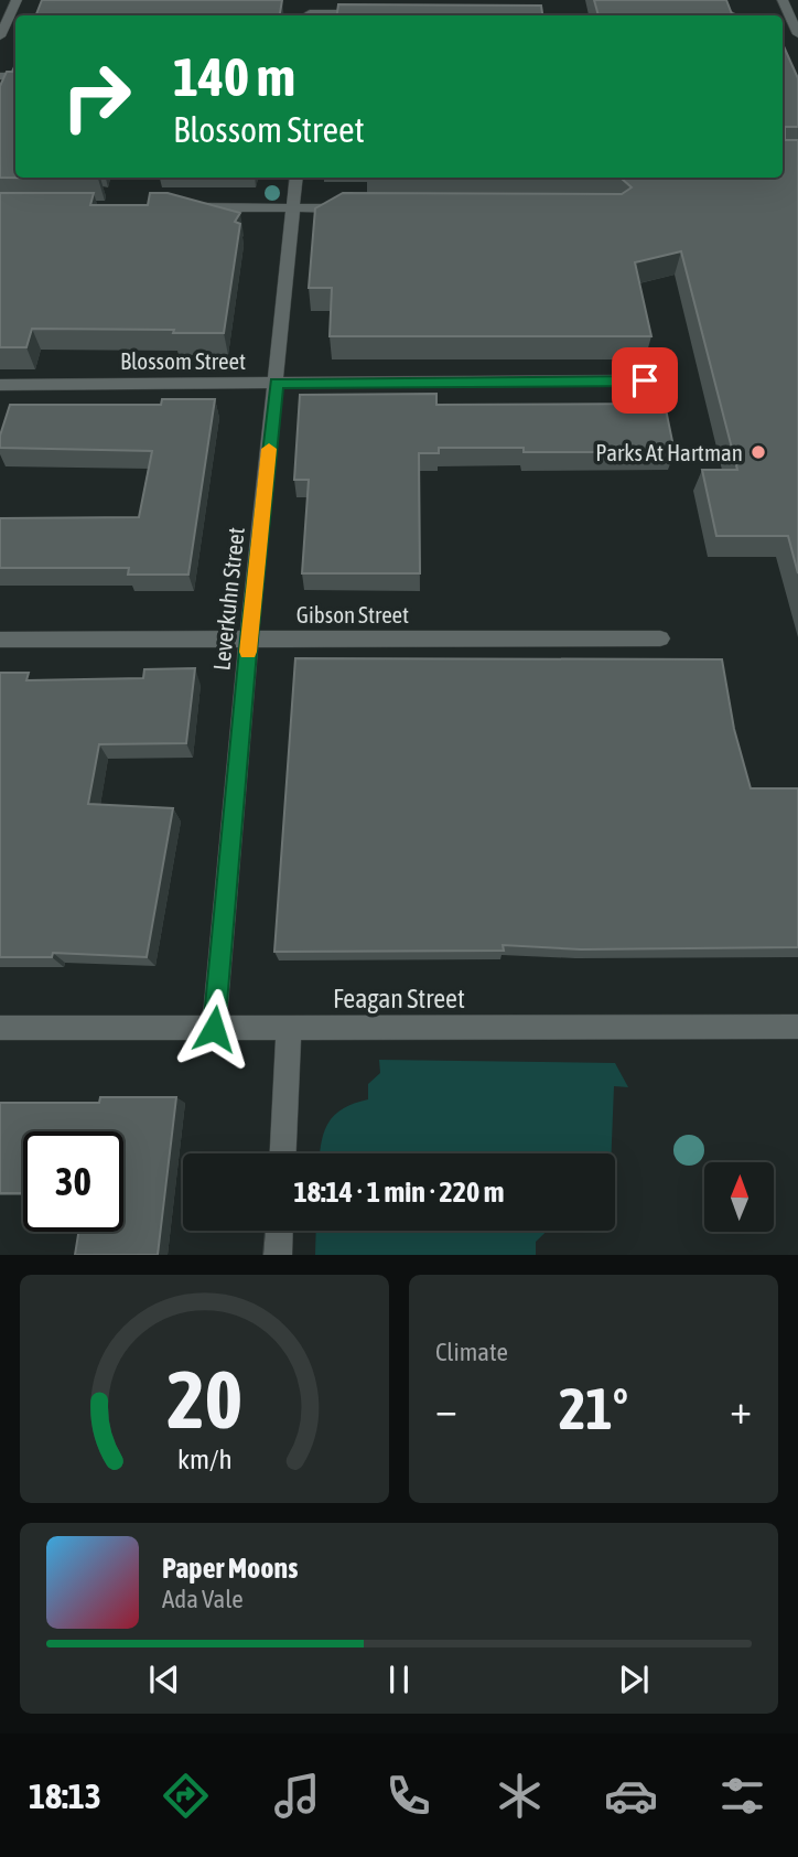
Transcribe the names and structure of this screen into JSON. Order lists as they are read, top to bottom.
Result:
{
  "streets": {
    "street": [
      "Blossom Street",
      "Leverkuhn Street",
      "Gibson Street",
      "Feagan Street"
    ]
  },
  "crossings": [
    ["Blossom Street", "Leverkuhn Street"],
    ["Leverkuhn Street", "Gibson Street"],
    ["Leverkuhn Street", "Feagan Street"]
  ],
  "places": ["Parks At Hartman"],
  "north": "top",
  "page": {
    "turn": ["140 m", "Blossom Street"],
    "limit": "30",
    "trip": "18:14 · 1 min · 220 m",
    "tile": "Climate",
    "heat": ["−", "21°", "+"],
    "song": ["Paper Moons", "Ada Vale"],
    "tabs": "18:13",
    "gauge": ["20", "km/h"]
  }
}
